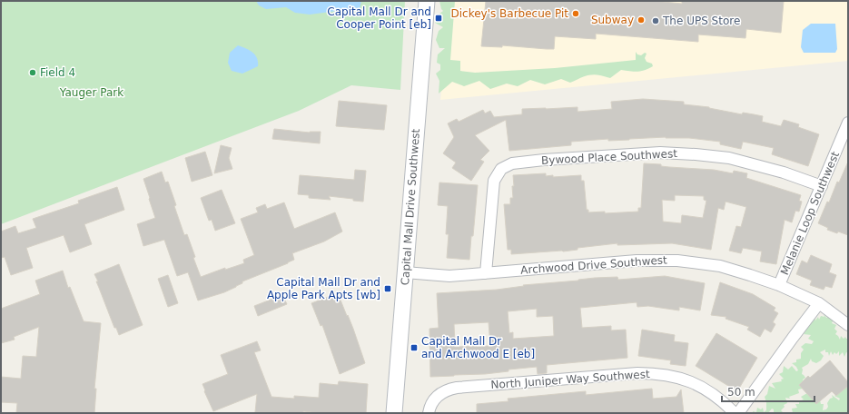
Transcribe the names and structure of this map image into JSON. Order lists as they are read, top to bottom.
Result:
{
  "streets": {
    "street": [
      "Bywood Place Southwest",
      "Capital Mall Drive Southwest",
      "Melanie Loop Southwest",
      "Archwood Drive Southwest",
      "North Juniper Way Southwest"
    ]
  },
  "crossings": [
    ["Bywood Place Southwest", "Melanie Loop Southwest"],
    ["Bywood Place Southwest", "Archwood Drive Southwest"],
    ["Capital Mall Drive Southwest", "Archwood Drive Southwest"],
    ["Melanie Loop Southwest", "Archwood Drive Southwest"]
  ],
  "parks": ["Yauger Park"],
  "places": {
    "other": [
      "Dickey's Barbecue Pit",
      "Subway",
      "The UPS Store",
      "Field 4"
    ],
    "transit": ["Capital Mall Dr and Cooper Point [eb]", "Capital Mall Dr and Apple Park Apts [wb]", "Capital Mall Dr and Archwood E [eb]"]
  },
  "scale_bar": "50 m"
}
